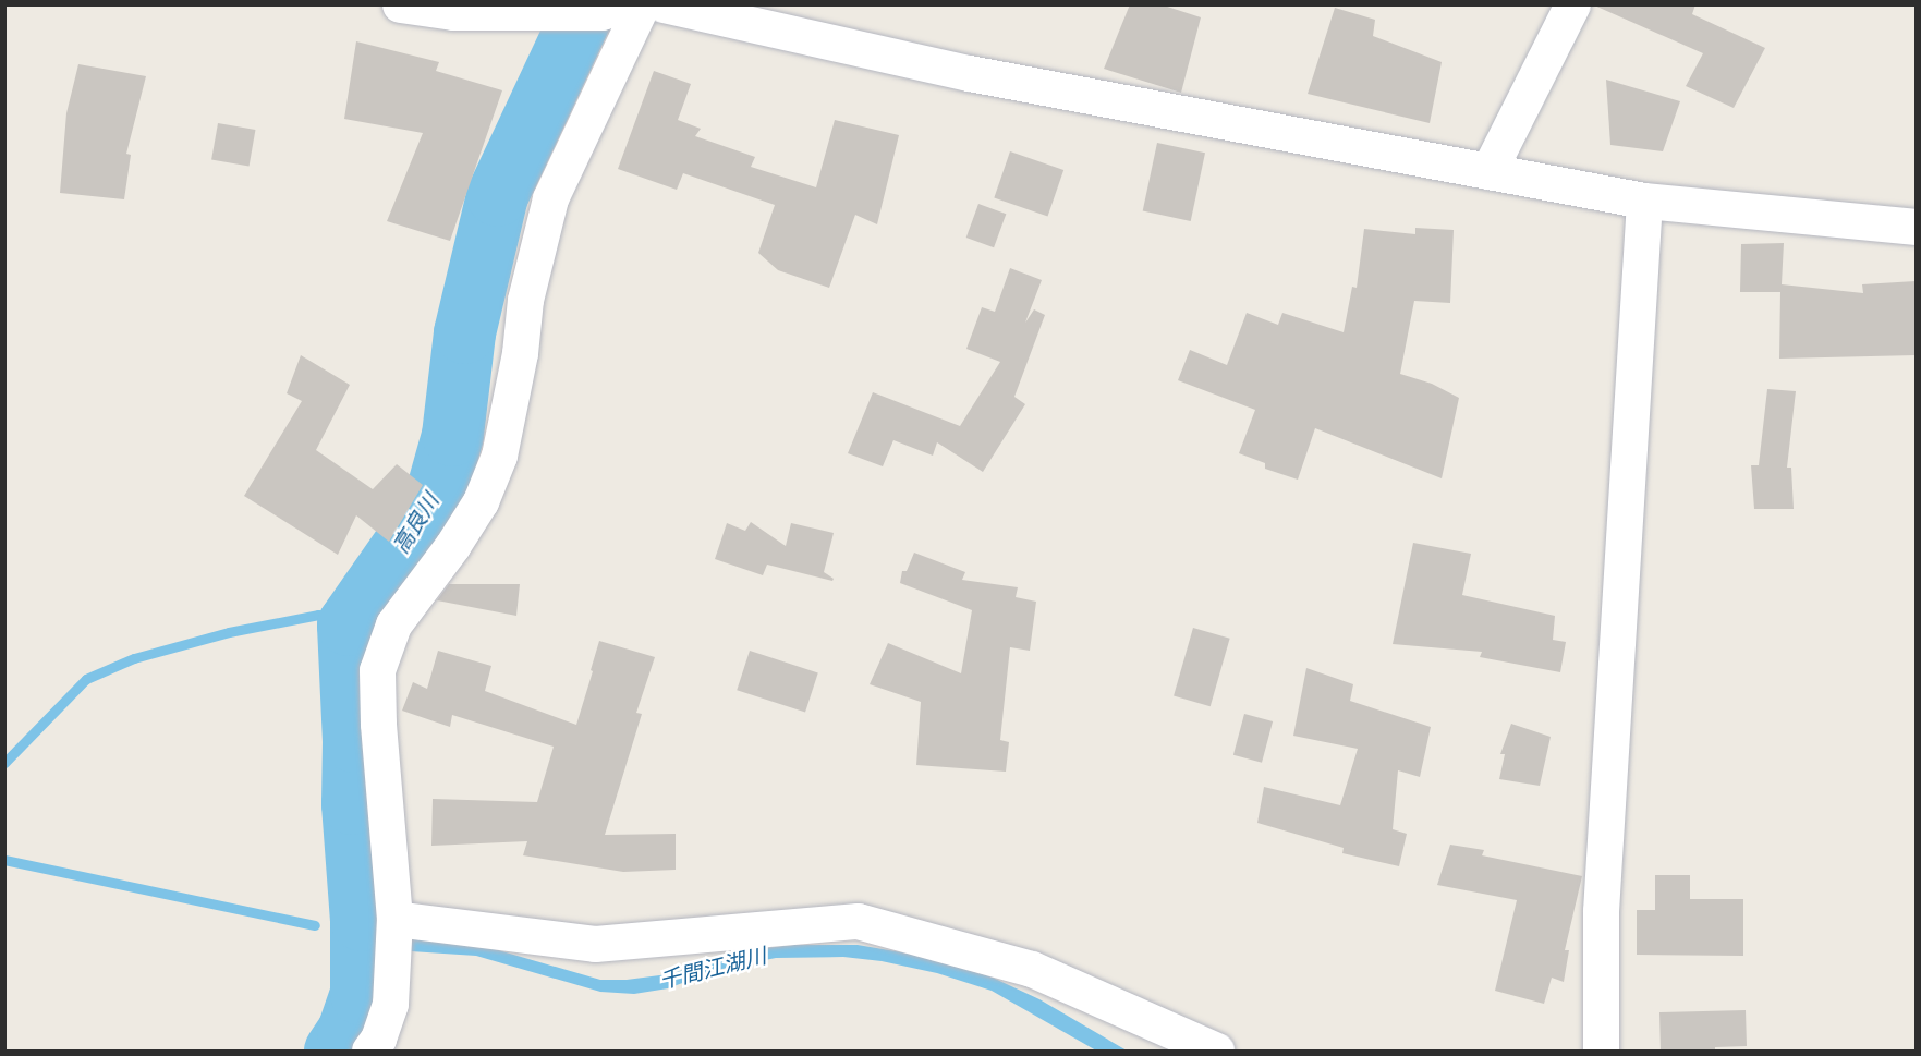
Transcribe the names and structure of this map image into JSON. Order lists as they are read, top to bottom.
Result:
{
  "water": ["高良川", "千間江湖川"]
}
